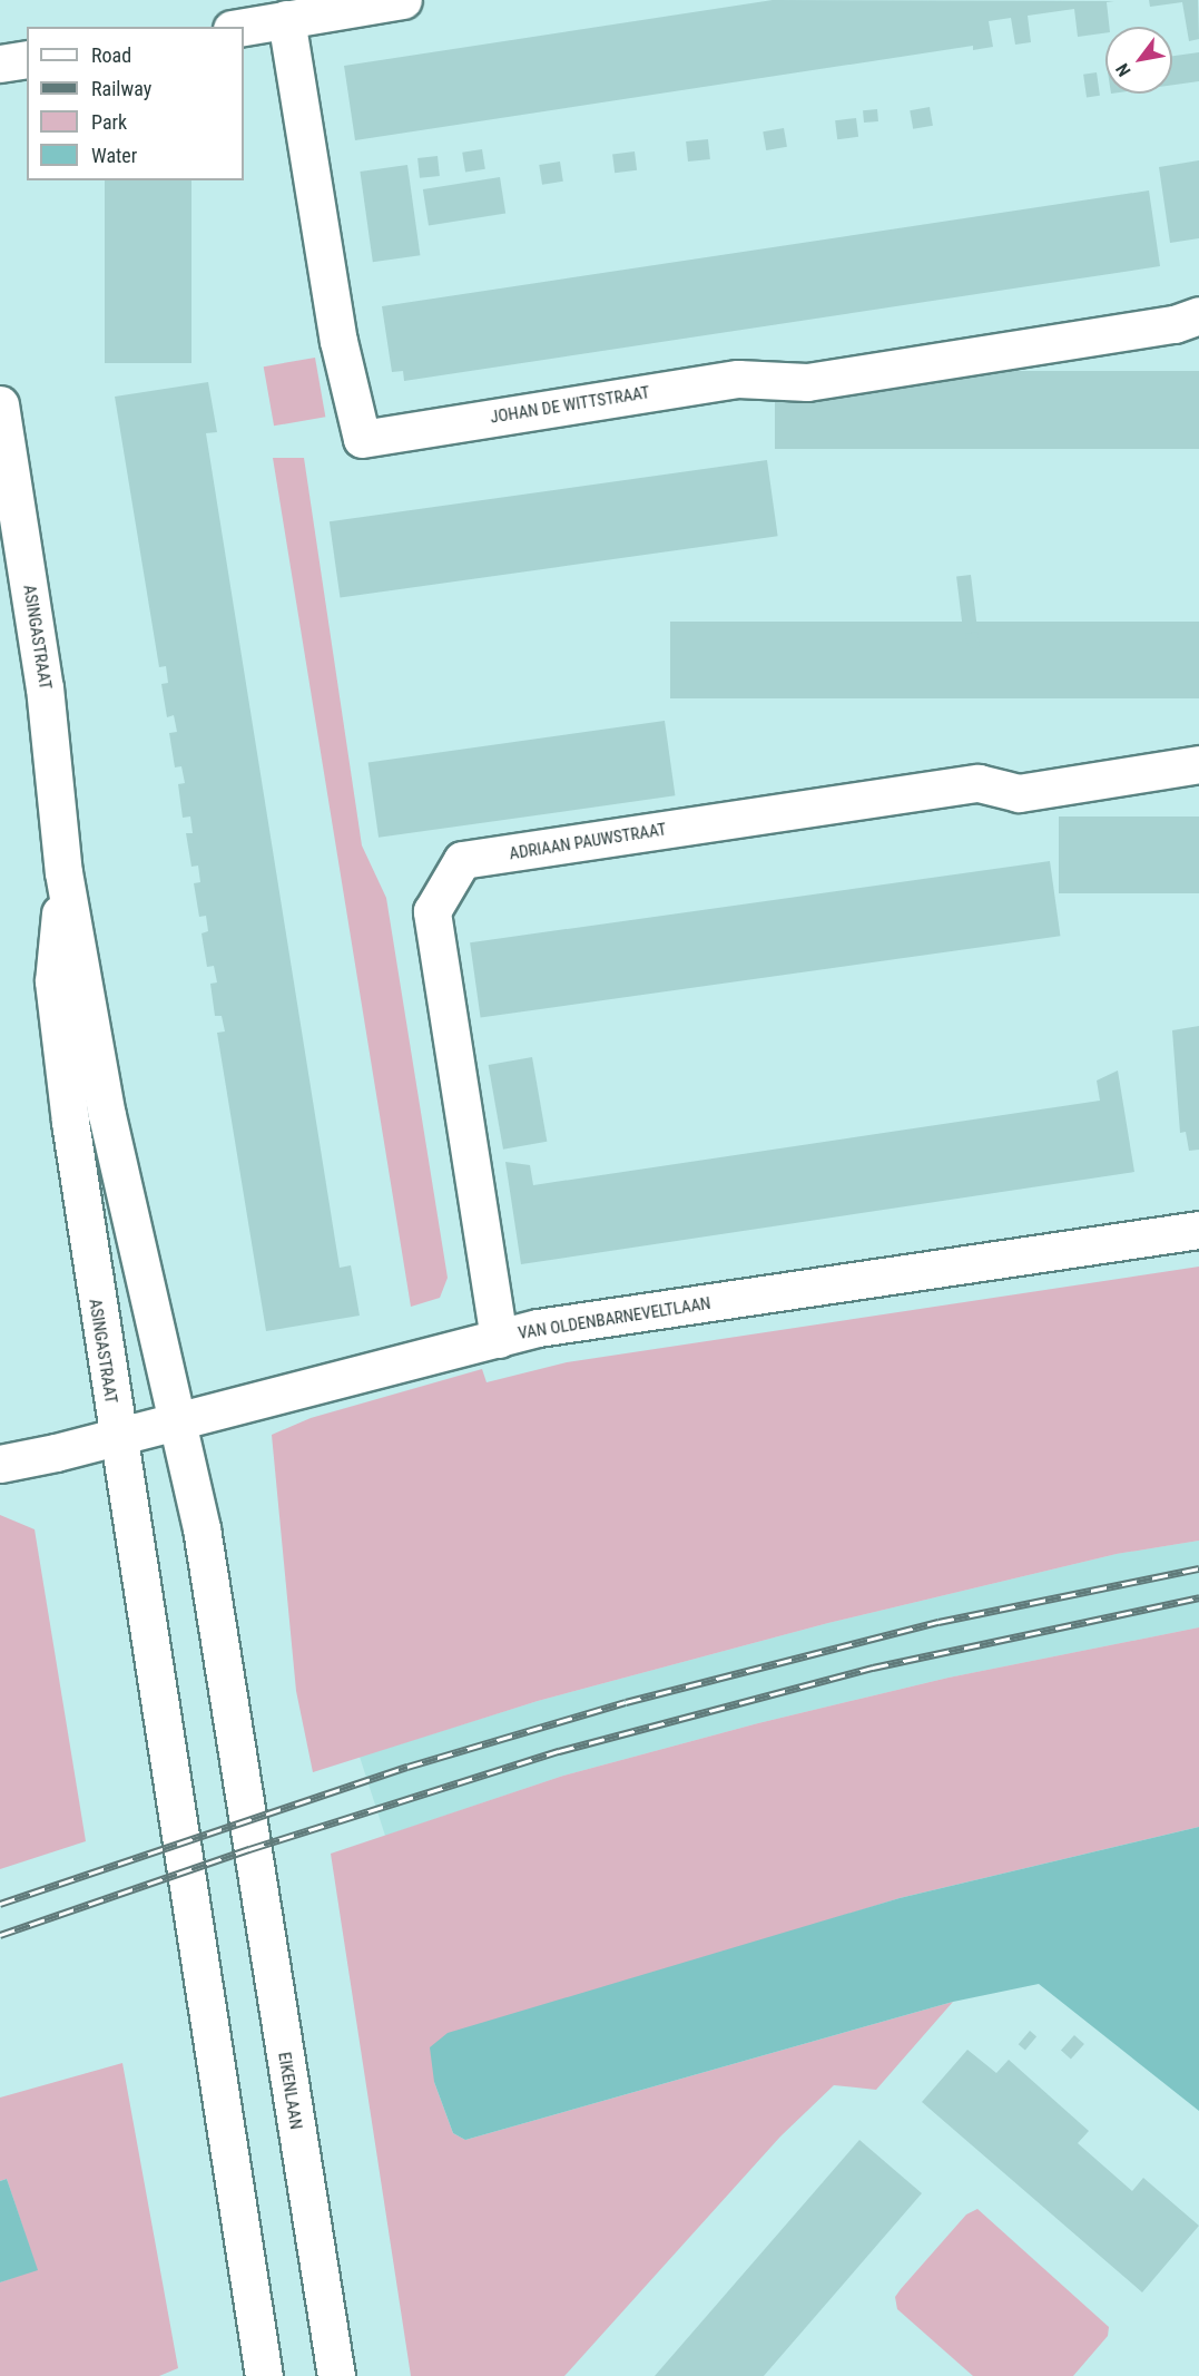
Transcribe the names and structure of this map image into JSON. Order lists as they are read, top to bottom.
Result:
{
  "streets": {
    "street": [
      "JOHAN DE WITTSTRAAT",
      "ASINGASTRAAT",
      "ADRIAAN PAUWSTRAAT",
      "VAN OLDENBARNEVELTLAAN",
      "EIKENLAAN"
    ]
  },
  "crossings": [
    ["ASINGASTRAAT", "VAN OLDENBARNEVELTLAAN"],
    ["ASINGASTRAAT", "EIKENLAAN"],
    ["ADRIAAN PAUWSTRAAT", "VAN OLDENBARNEVELTLAAN"]
  ],
  "legend": [
    "Road",
    "Railway",
    "Park",
    "Water"
  ],
  "north": "bottom left"
}
